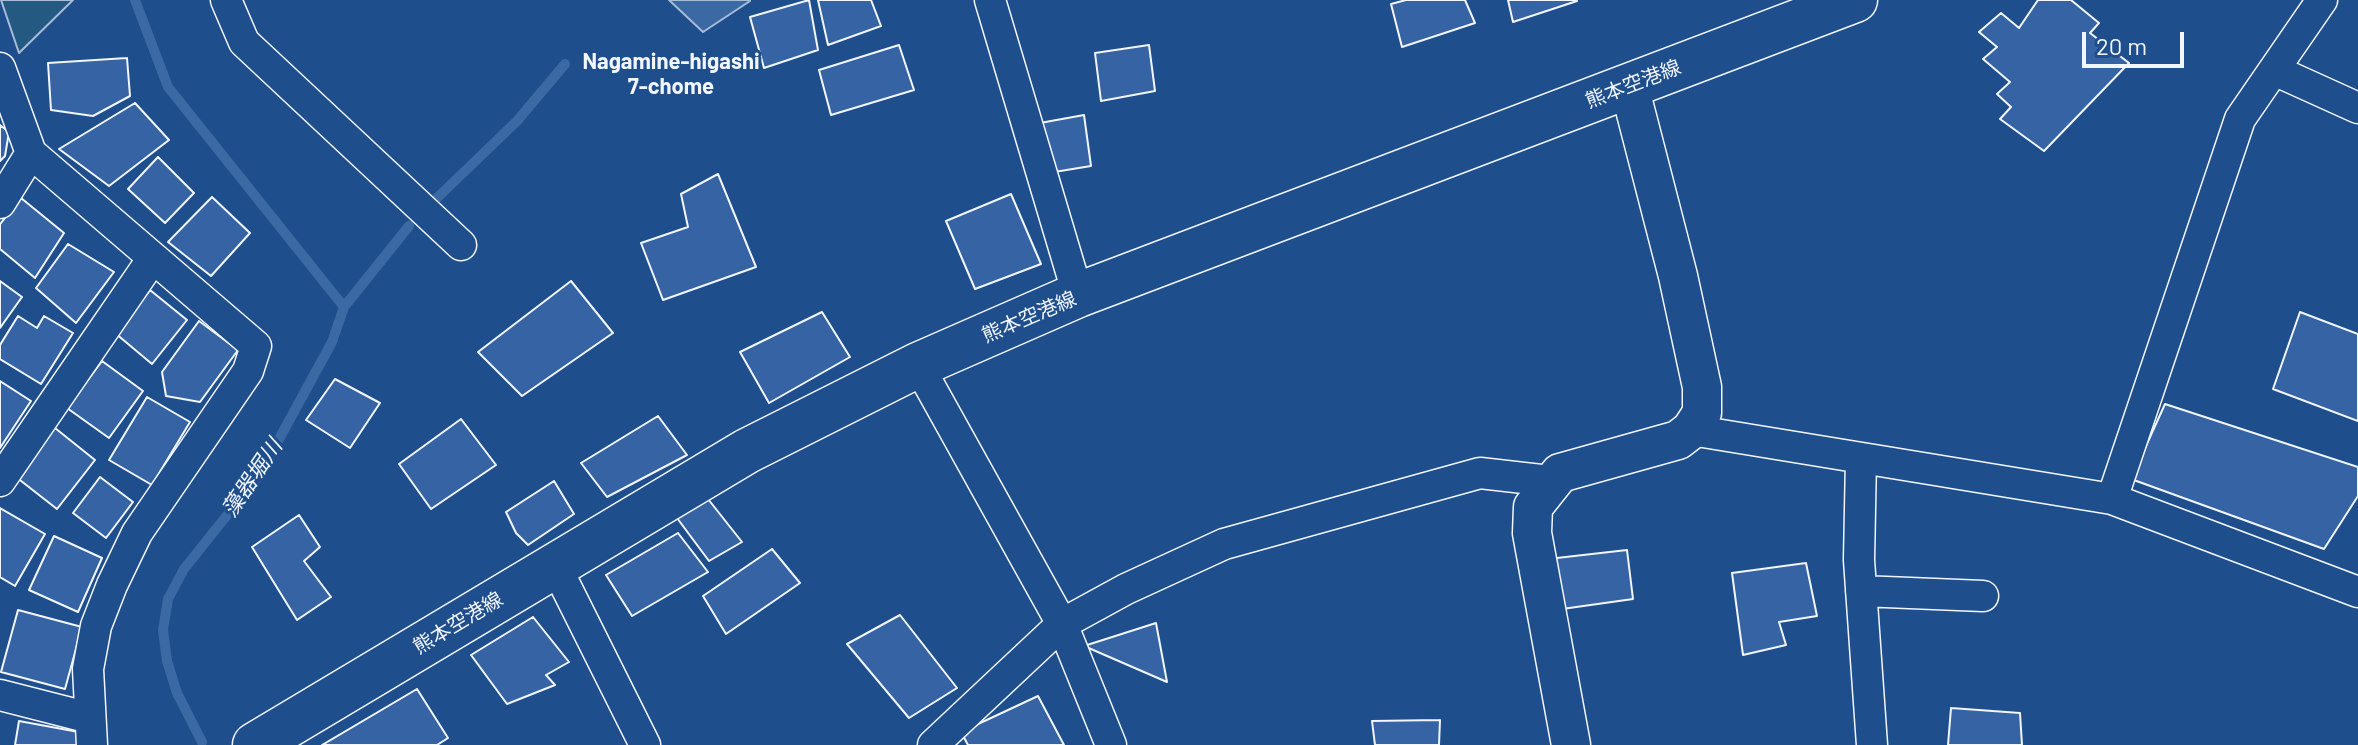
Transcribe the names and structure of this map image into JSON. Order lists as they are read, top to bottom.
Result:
{
  "streets": {
    "main road": ["熊本空港線"]
  },
  "districts": ["Nagamine-higashi 7-chome"],
  "water": ["藻器堀川"],
  "scale_bar": "20 m"
}
